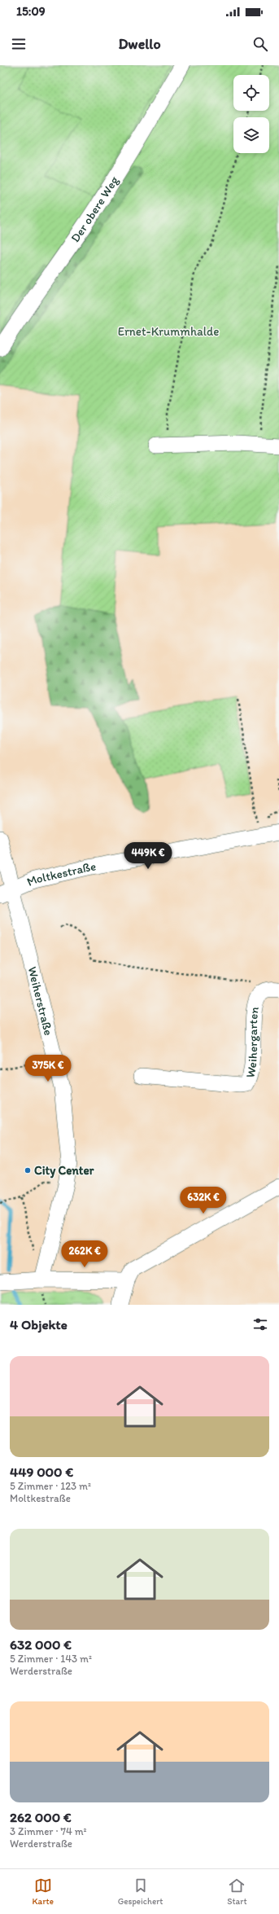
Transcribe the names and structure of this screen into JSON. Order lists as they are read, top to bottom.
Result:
{
  "streets": {
    "street": [
      "Der obere Weg",
      "Moltkestraße",
      "Weiherstraße",
      "Weihergarten"
    ]
  },
  "crossings": [
    ["Moltkestraße", "Weiherstraße"]
  ],
  "parks": ["Ernet-Krummhalde"],
  "places": ["City Center"],
  "page": {
    "status": "15:09",
    "header": "Dwello",
    "price": [
      "449K €",
      "375K €",
      "632K €",
      "262K €"
    ],
    "heading": "4 Objekte",
    "list": [
      {
        "name": "449 000 €",
        "note": "5 Zimmer · 123 m² · Moltkestraße"
      },
      {
        "name": "632 000 €",
        "note": "5 Zimmer · 143 m² · Werderstraße"
      },
      {
        "name": "262 000 €",
        "note": "3 Zimmer · 74 m² · Werderstraße"
      }
    ],
    "tabs": ["Karte", "Gespeichert", "Start"]
  }
}
